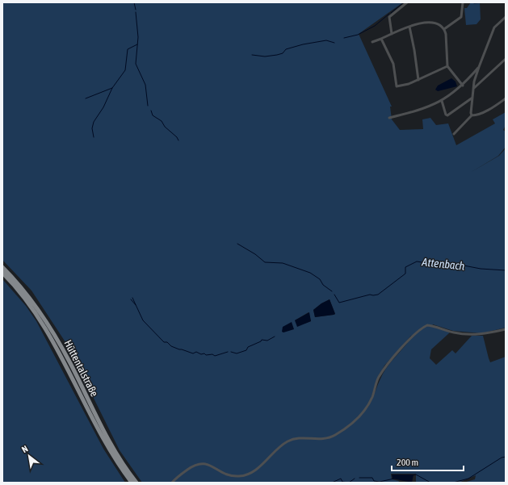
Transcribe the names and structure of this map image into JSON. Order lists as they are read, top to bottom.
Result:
{
  "streets": {
    "highway": ["Hüttentalstraße"]
  },
  "water": ["Attenbach"],
  "scale_bar": "200 m",
  "north": "top left"
}
